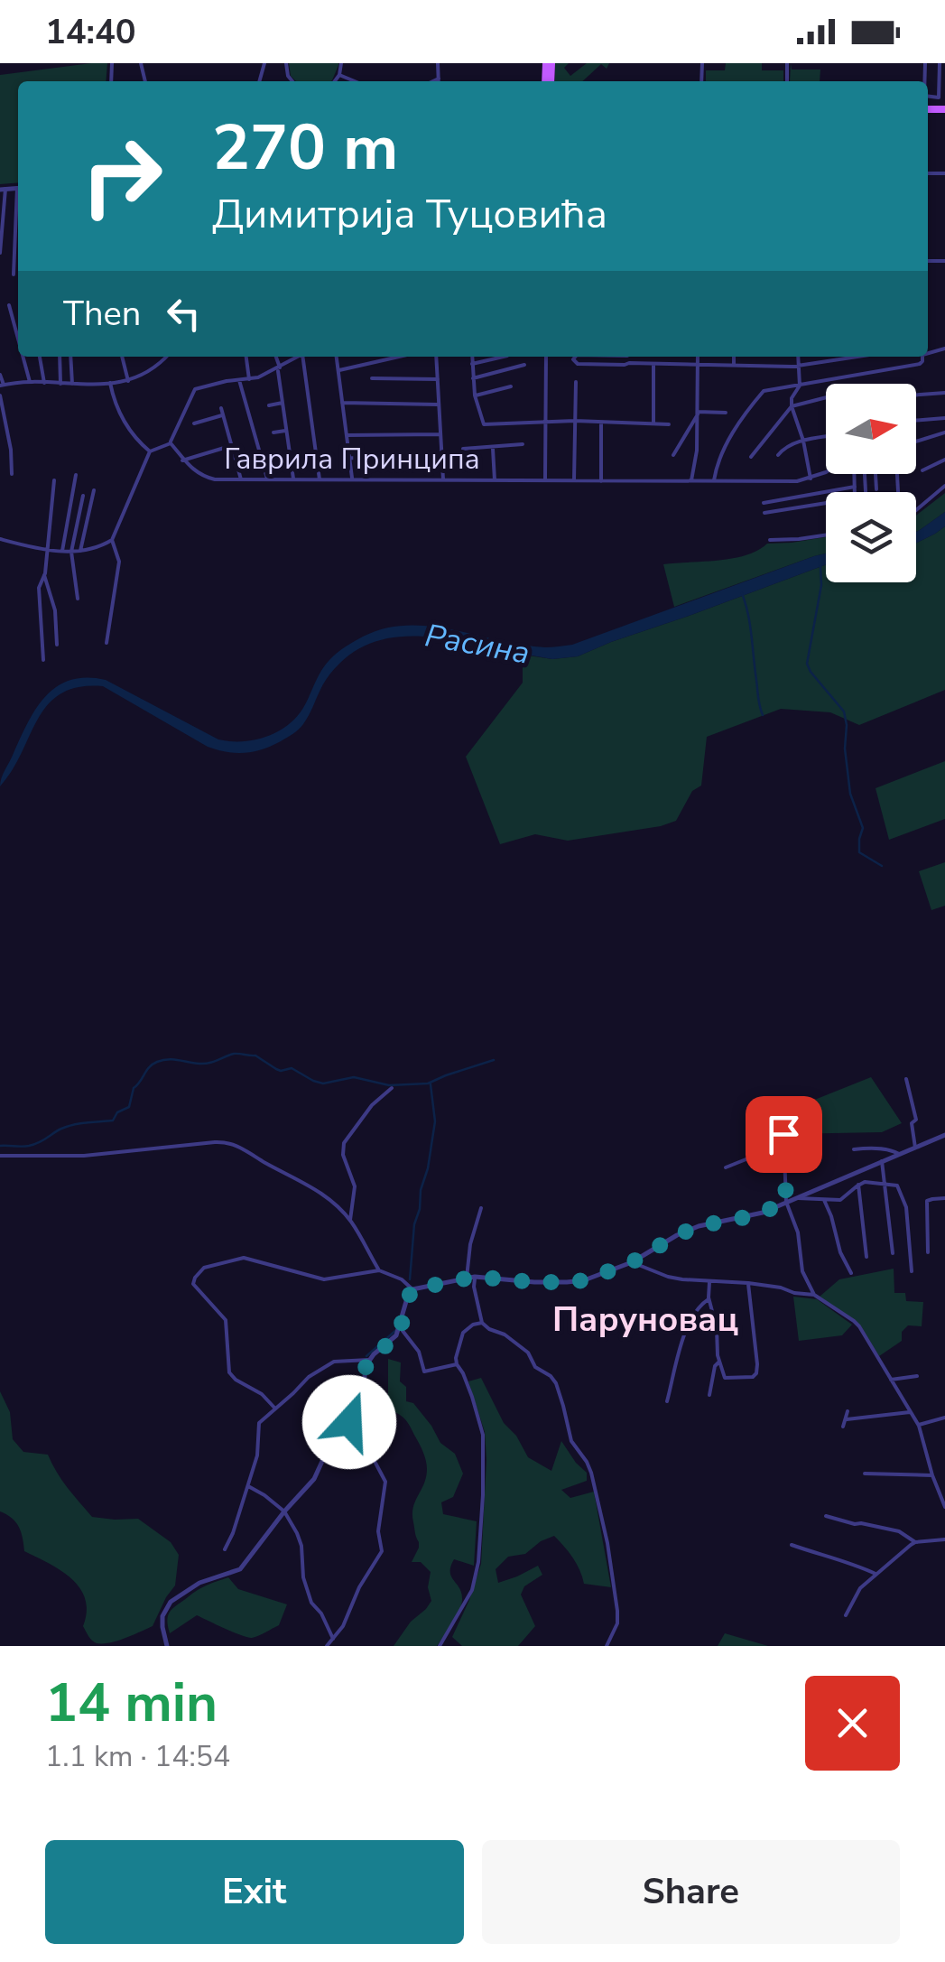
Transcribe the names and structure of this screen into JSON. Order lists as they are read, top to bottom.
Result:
{
  "streets": {
    "street": ["Гаврила Принципа"]
  },
  "districts": ["Паруновац"],
  "water": ["Расина"],
  "north": "right",
  "page": {
    "status": "14:40",
    "turn": ["270 m", "Димитрија Туцовића"],
    "then": "Then",
    "heading": ["14 min", "1.1 km · 14:54"],
    "buttons": ["Exit", "Share"]
  }
}
